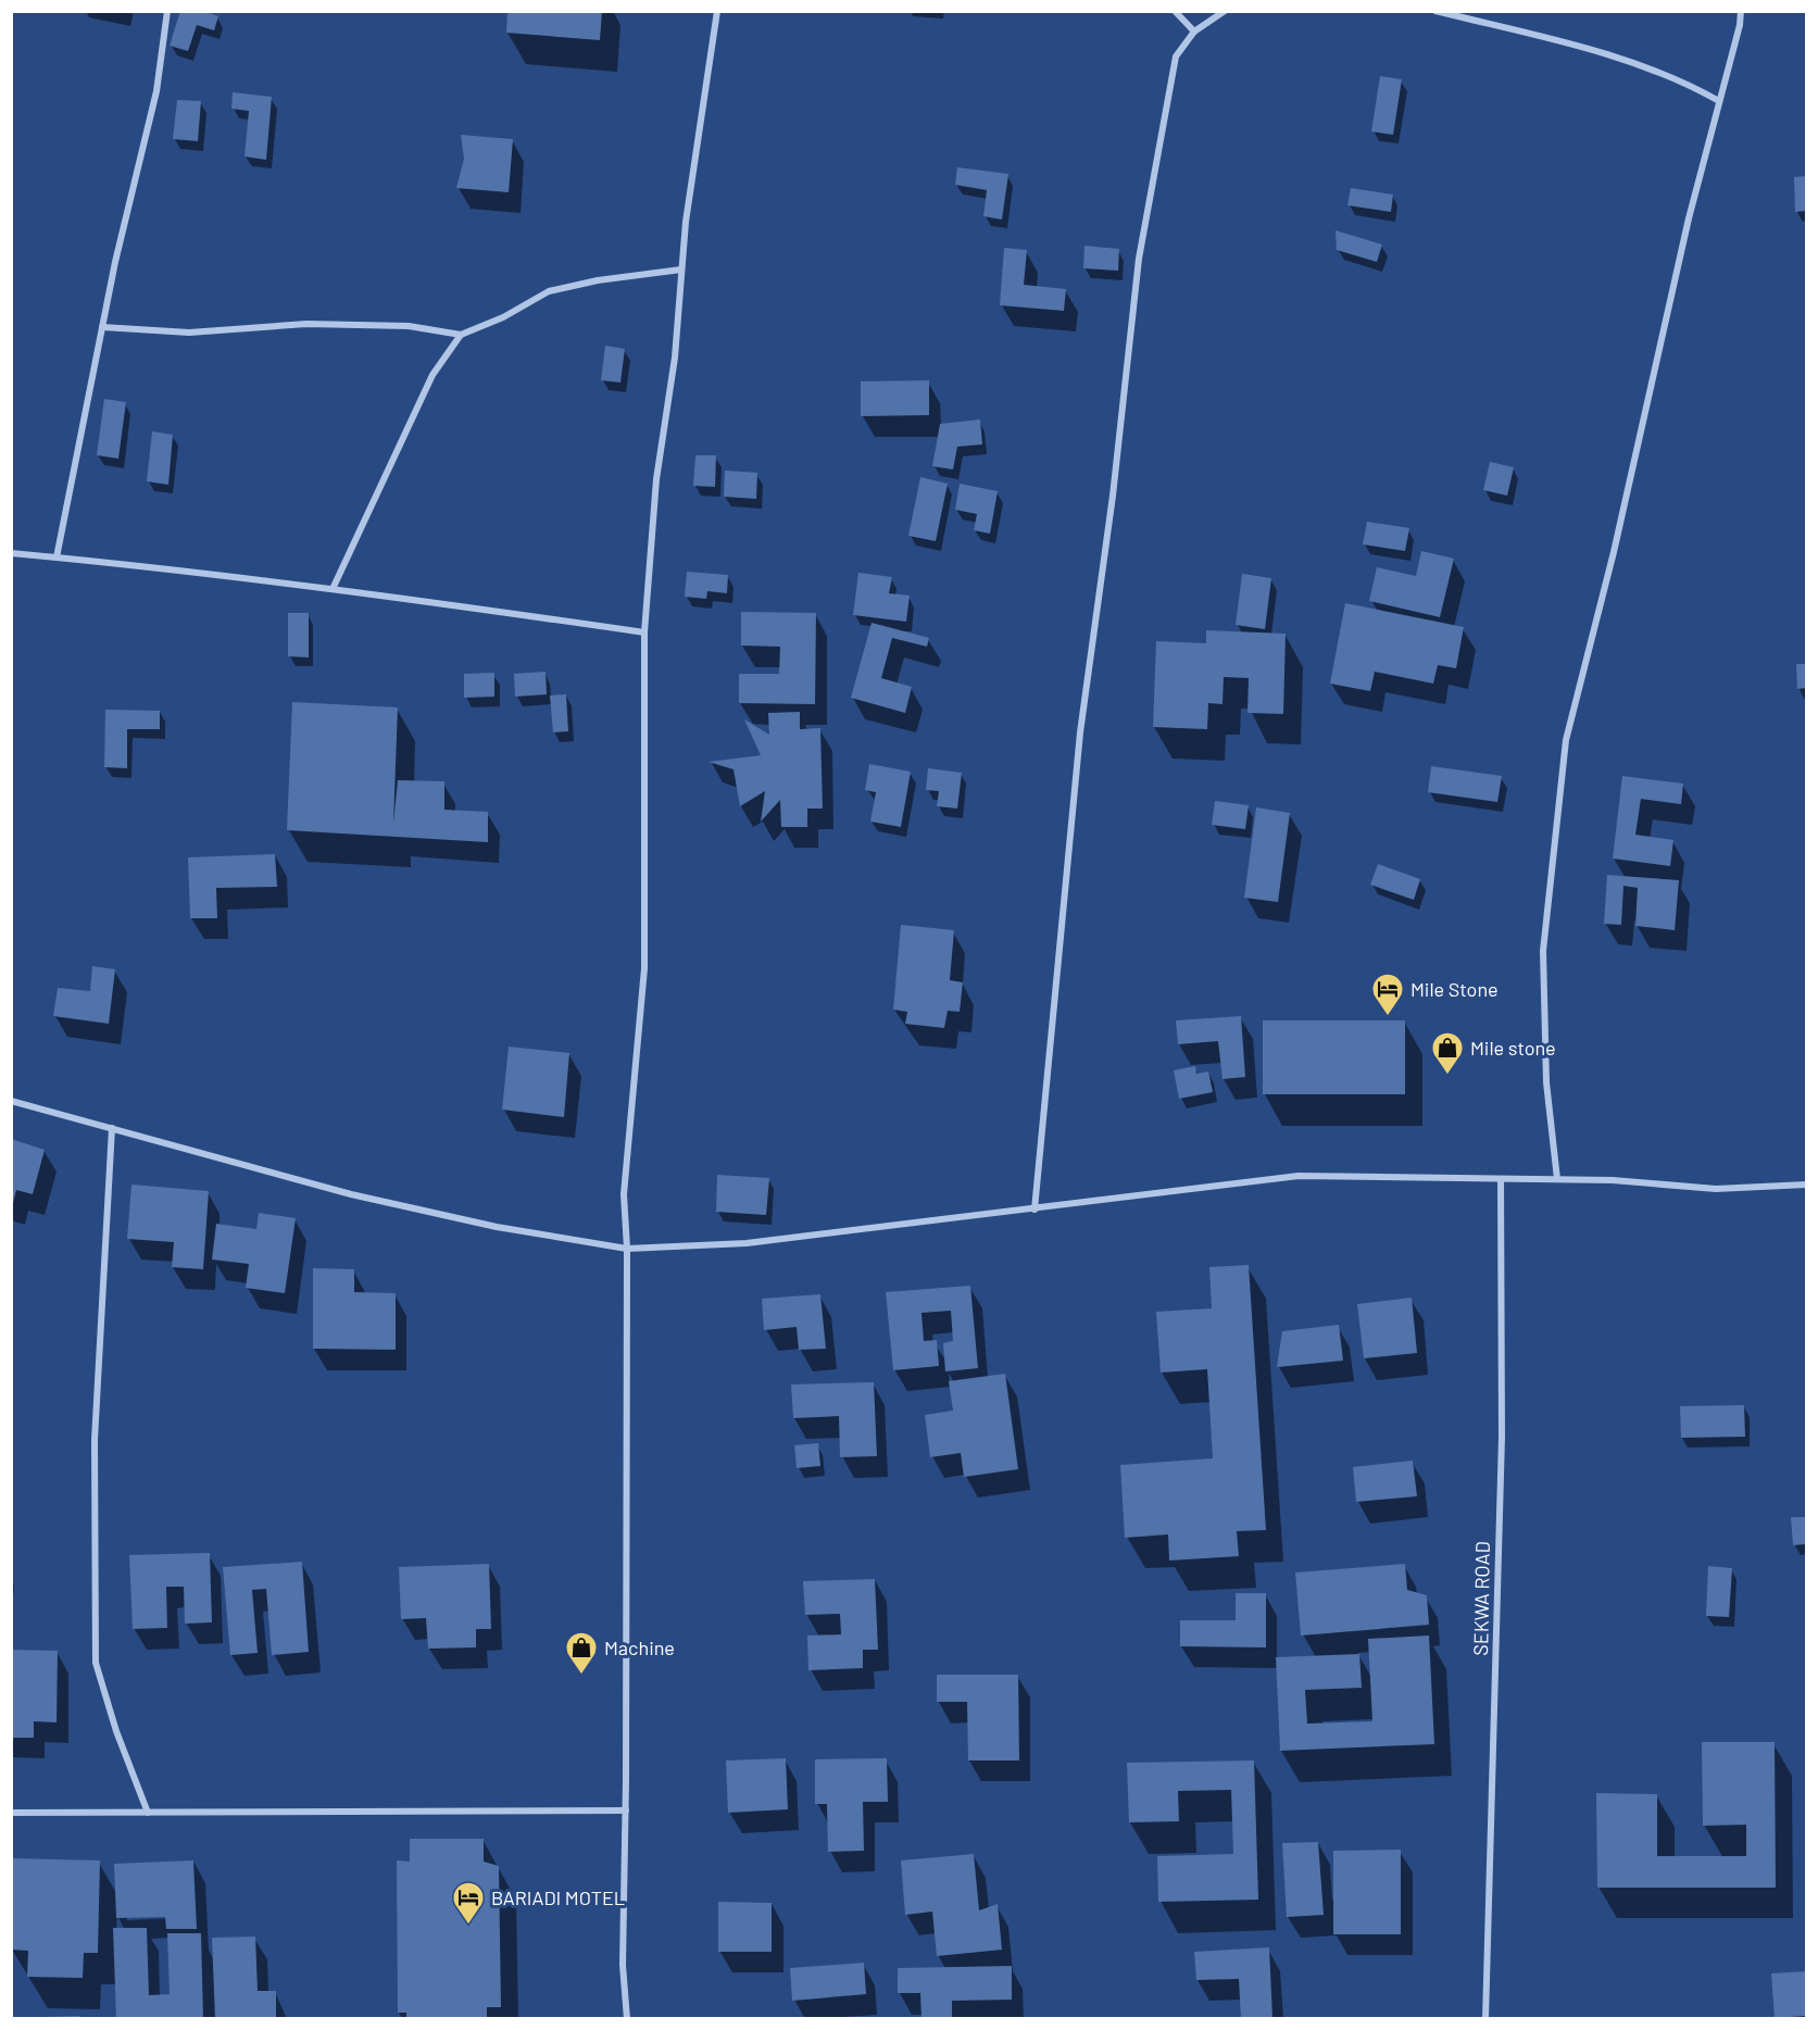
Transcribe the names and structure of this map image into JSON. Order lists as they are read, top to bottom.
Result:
{
  "streets": {
    "street": ["SEKWA ROAD"]
  },
  "places": {
    "hotel": ["Mile Stone", "BARIADI MOTEL"],
    "shop": ["Mile stone", "Machine"]
  }
}
